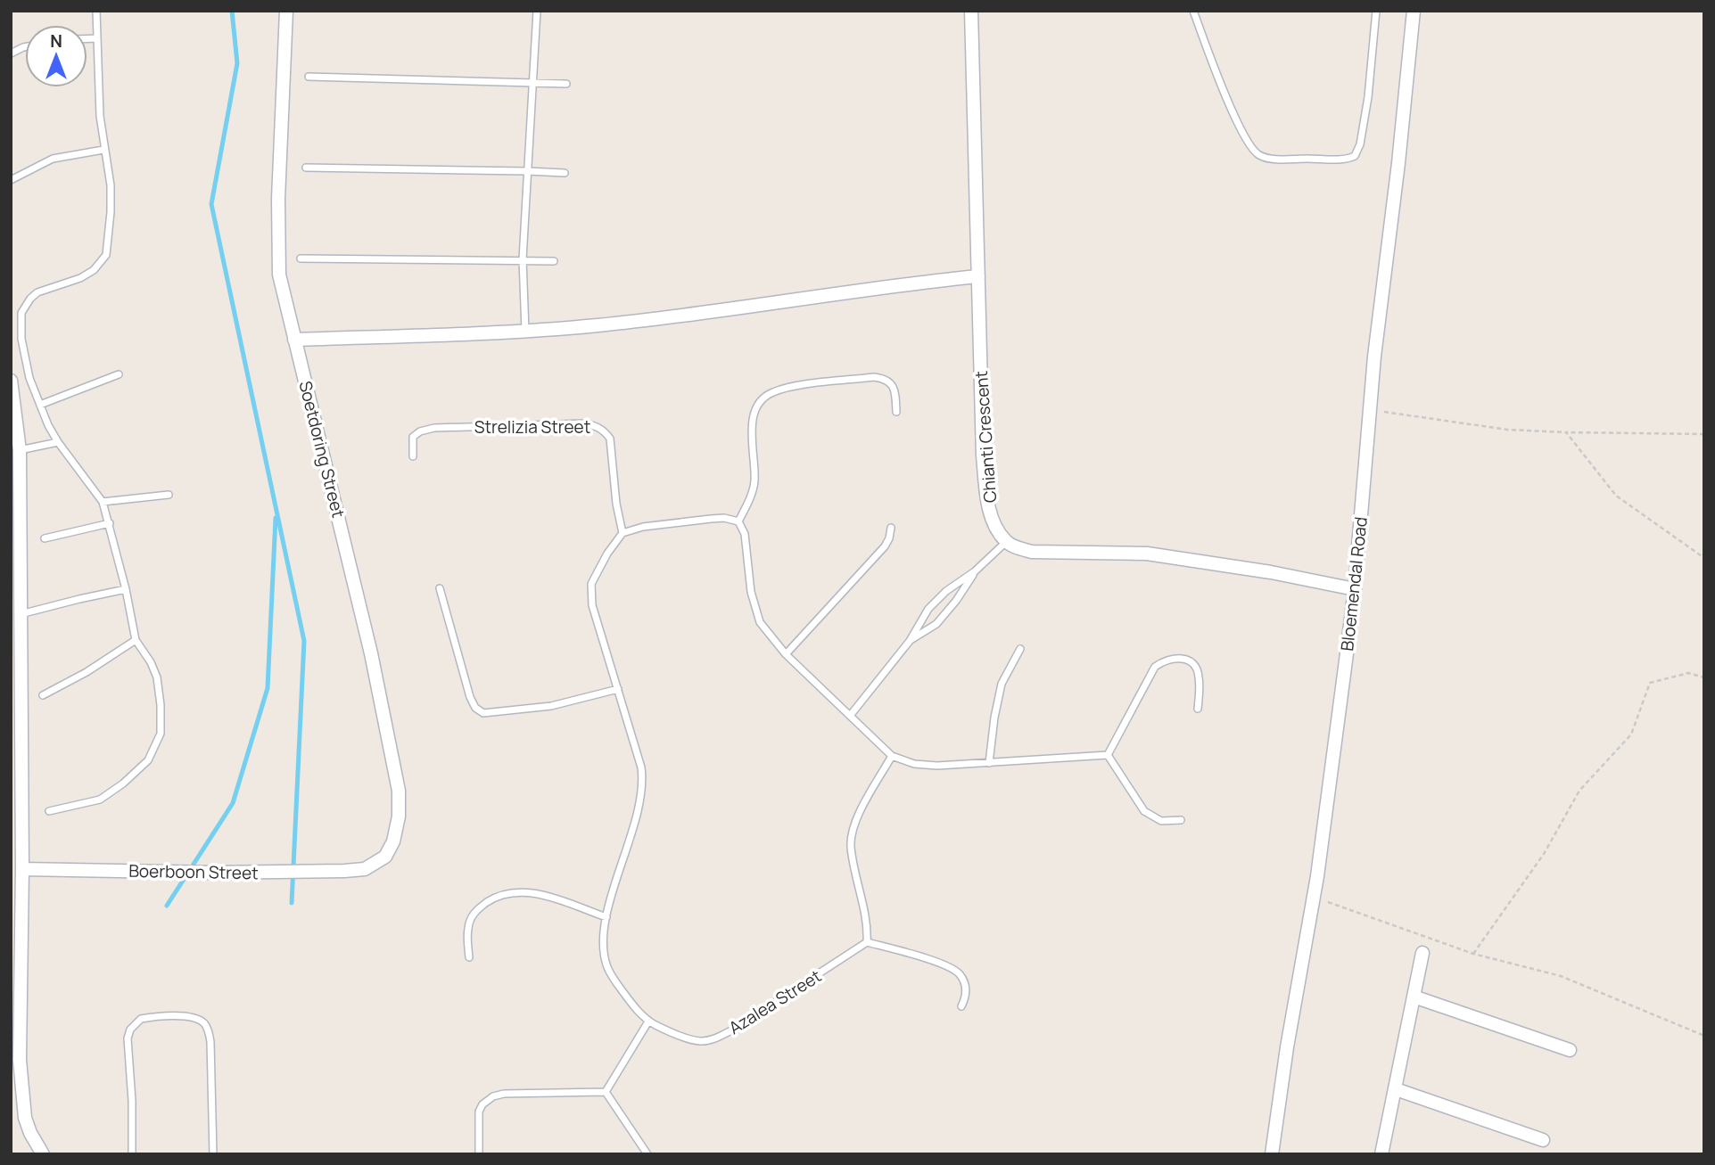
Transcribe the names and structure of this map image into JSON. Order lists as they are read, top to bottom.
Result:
{
  "streets": {
    "street": [
      "Chianti Crescent",
      "Soetdoring Street",
      "Bloemendal Road",
      "Boerboon Street"
    ],
    "lane": ["Strelizia Street", "Azalea Street"]
  },
  "crossings": [
    ["Strelizia Street", "Azalea Street"],
    ["Soetdoring Street", "Boerboon Street"]
  ],
  "north": "top"
}
